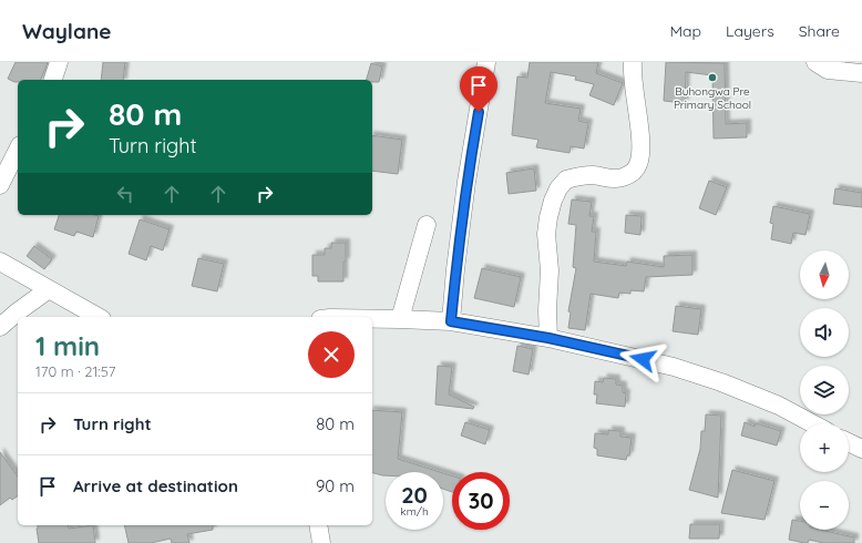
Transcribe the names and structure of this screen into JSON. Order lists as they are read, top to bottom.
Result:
{
  "places": ["Buhongwa Pre Primary School"],
  "north": "bottom",
  "page": {
    "header": "Waylane",
    "nav": ["Map", "Layers", "Share"],
    "turn": ["80 m", "Turn right"],
    "map_buttons": ["+", "−"],
    "heading": ["1 min", "170 m · 21:57"],
    "list": [
      {
        "name": "Turn right",
        "value": "80 m"
      },
      {
        "name": "Arrive at destination",
        "value": "90 m"
      }
    ],
    "speed": "20 km/h",
    "limit": "30"
  }
}
